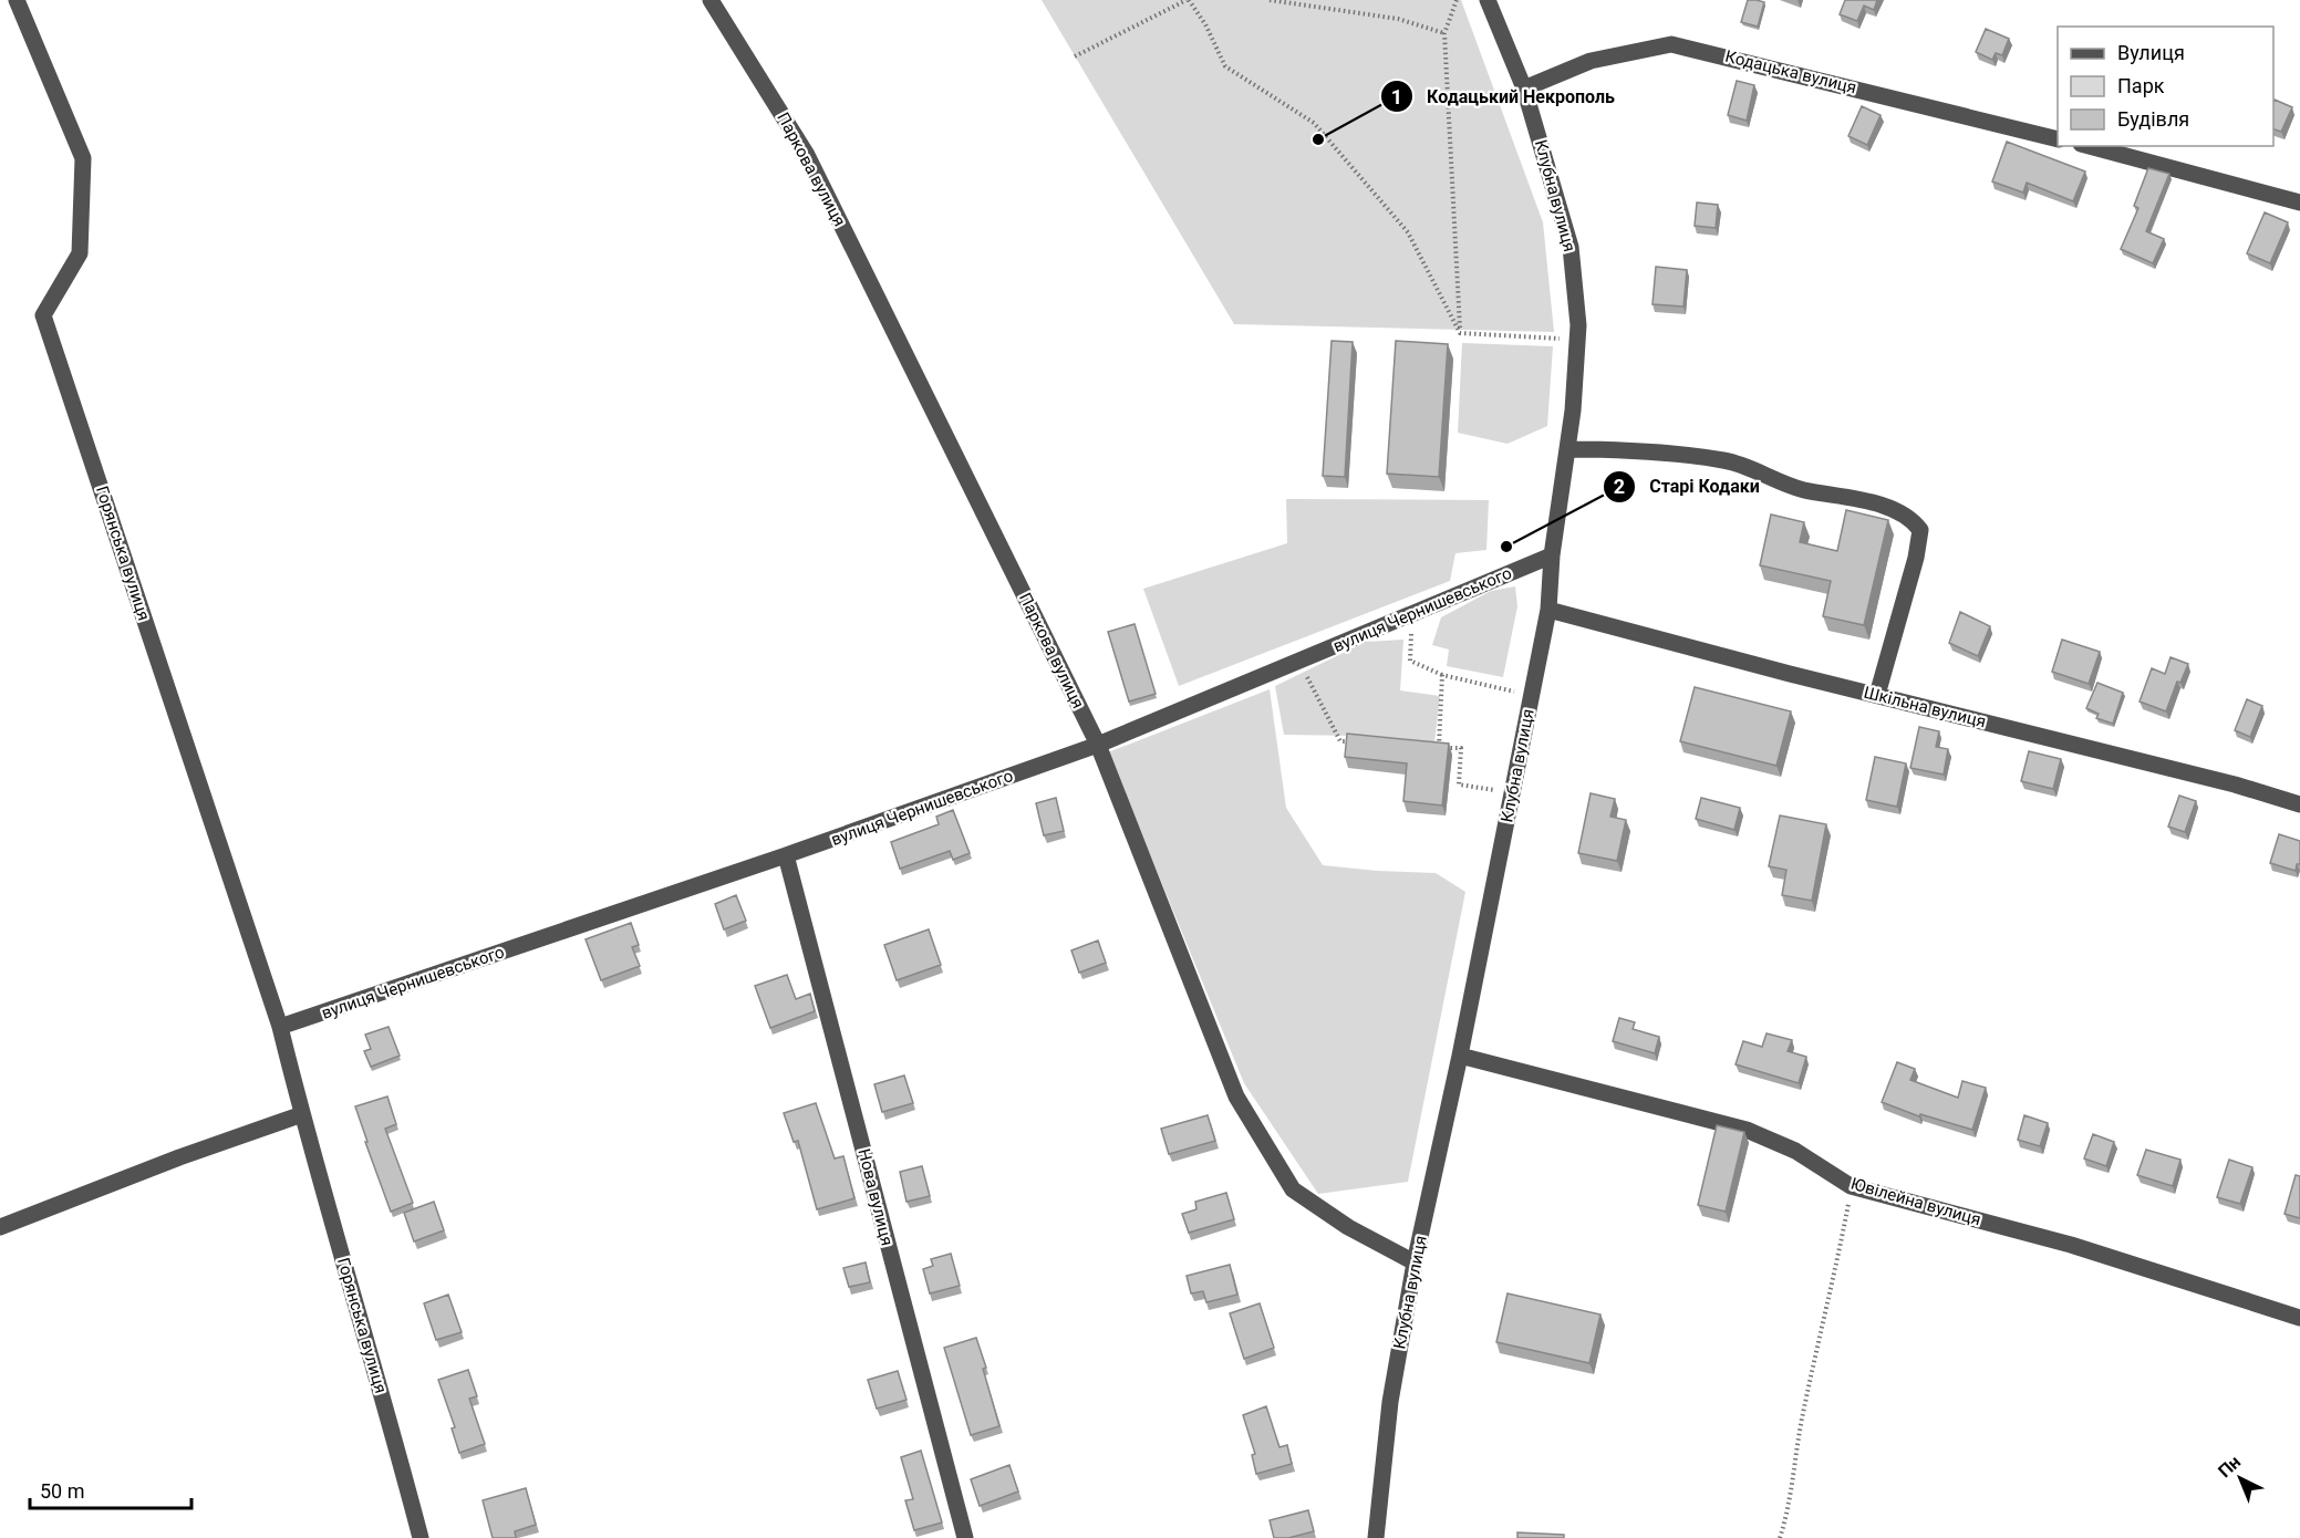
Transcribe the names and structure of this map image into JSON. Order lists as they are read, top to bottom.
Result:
{
  "streets": {
    "street": [
      "Кодацька вулиця",
      "Паркова вулиця",
      "Клубна вулиця",
      "Горянська вулиця",
      "вулиця Чернишевського",
      "Шкільна вулиця",
      "Нова вулиця",
      "Ювілейна вулиця"
    ]
  },
  "crossings": [
    ["Кодацька вулиця", "Клубна вулиця"],
    ["Паркова вулиця", "Клубна вулиця"],
    ["Паркова вулиця", "вулиця Чернишевського"],
    ["Клубна вулиця", "вулиця Чернишевського"],
    ["Клубна вулиця", "Шкільна вулиця"],
    ["Клубна вулиця", "Ювілейна вулиця"],
    ["Горянська вулиця", "вулиця Чернишевського"],
    ["вулиця Чернишевського", "Нова вулиця"]
  ],
  "places": ["Кодацький Некрополь", "Старі Кодаки"],
  "legend": ["Вулиця", "Парк", "Будівля"],
  "scale_bar": "50 m",
  "north": "top left"
}
